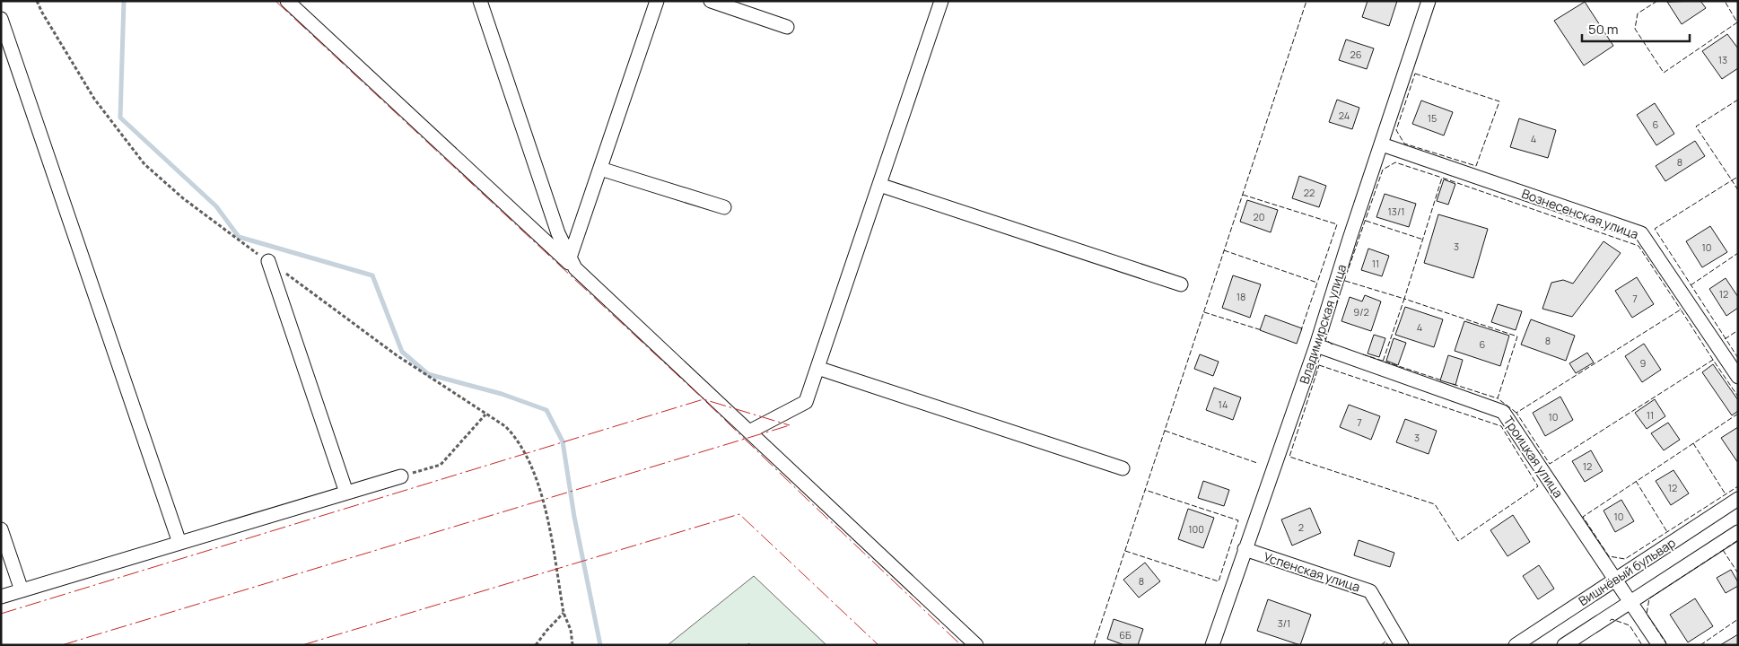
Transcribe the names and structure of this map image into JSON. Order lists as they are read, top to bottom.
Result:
{
  "streets": {
    "street": [
      "Вознесенская улица",
      "Владимирская улица",
      "Троицкая улица",
      "Успенская улица",
      "Вишнёвый бульвар"
    ]
  },
  "crossings": [
    ["Вознесенская улица", "Владимирская улица"],
    ["Владимирская улица", "Троицкая улица"],
    ["Владимирская улица", "Успенская улица"],
    ["Троицкая улица", "Вишнёвый бульвар"]
  ],
  "house_numbers": [
    "26",
    "13",
    "24",
    "15",
    "6",
    "4",
    "8",
    "22",
    "13/1",
    "20",
    "3",
    "10",
    "11",
    "12",
    "18",
    "7",
    "9/2",
    "4",
    "8",
    "6",
    "9",
    "14",
    "11",
    "10",
    "7",
    "3",
    "12",
    "12",
    "10",
    "2",
    "100",
    "8",
    "3/1",
    "6Б"
  ],
  "scale_bar": "50 m"
}
